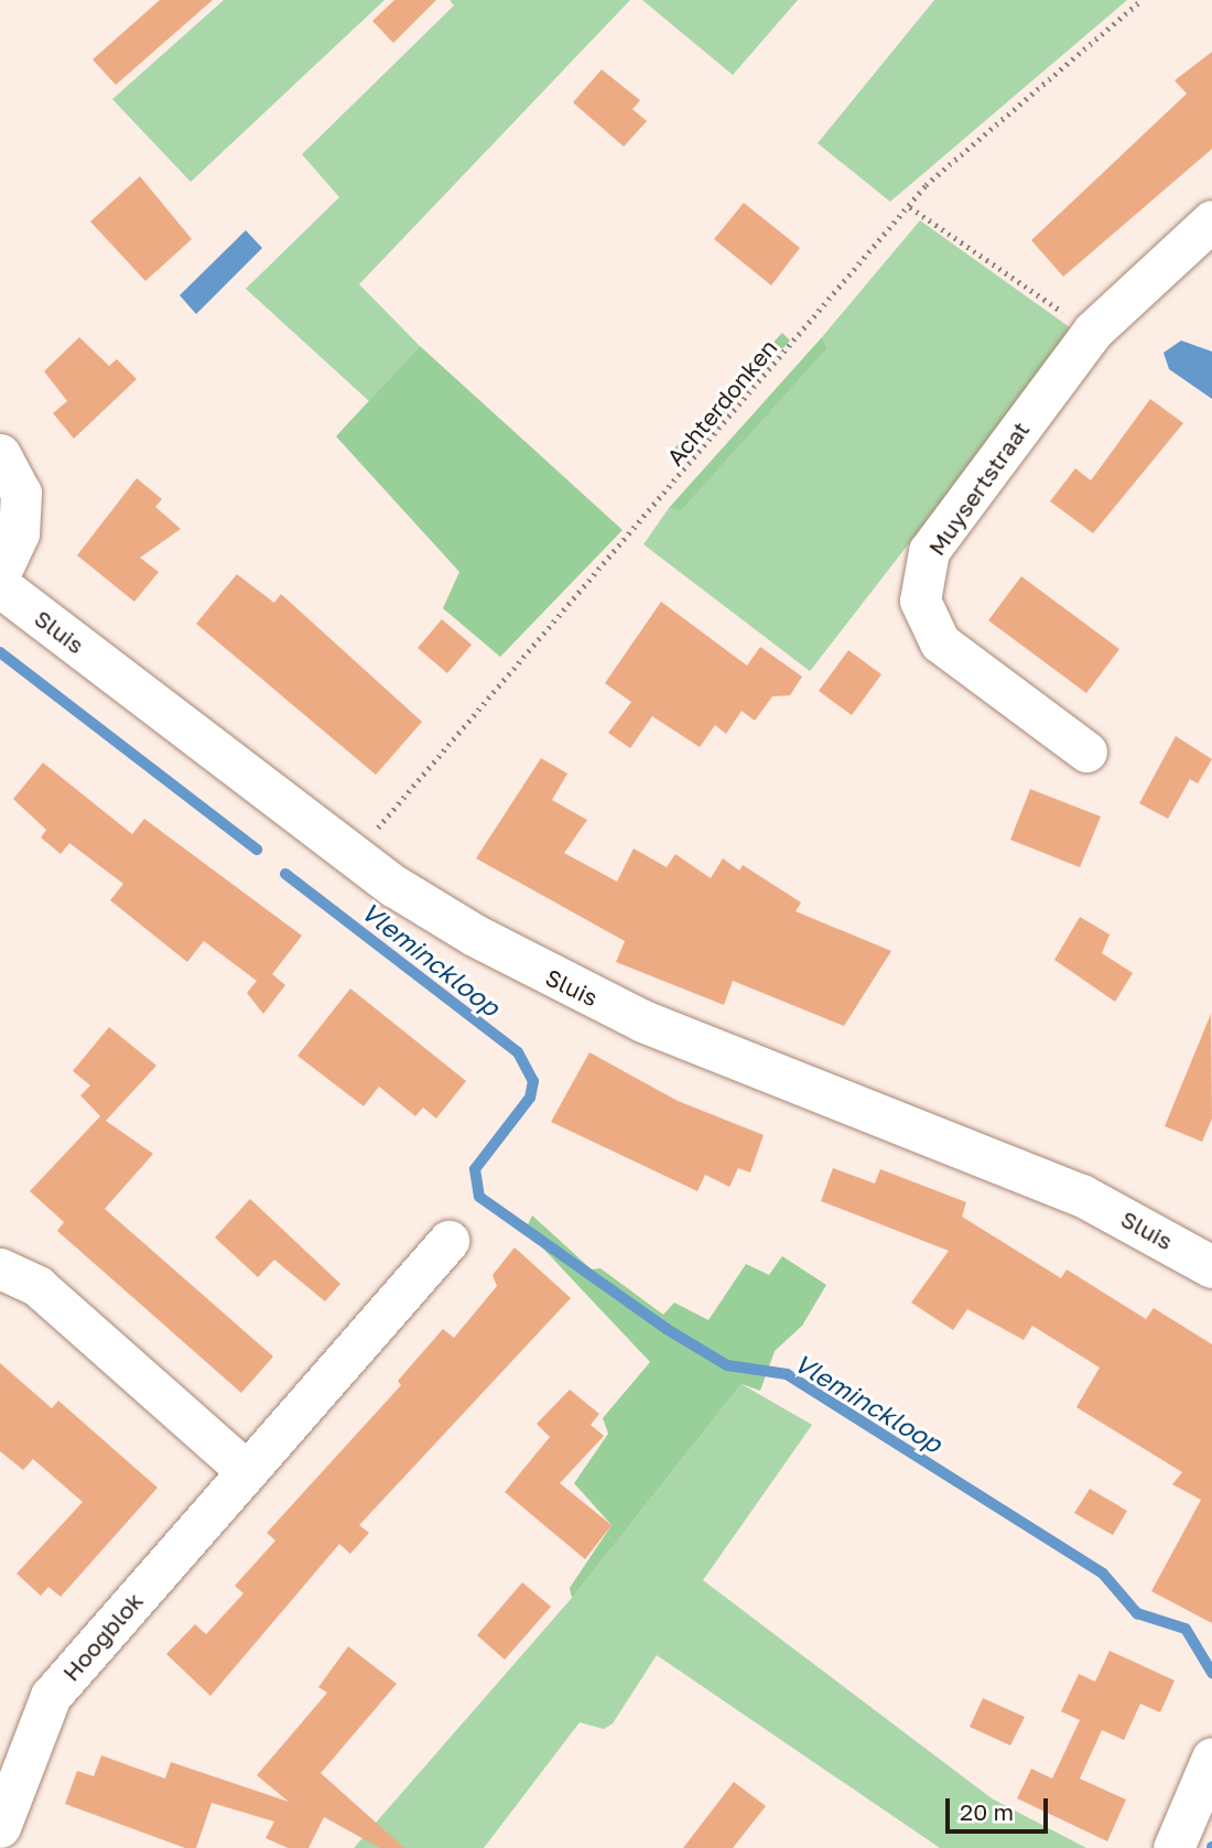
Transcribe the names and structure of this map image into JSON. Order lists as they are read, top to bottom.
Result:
{
  "streets": {
    "street": ["Muysertstraat", "Sluis", "Hoogblok"],
    "path": ["Achterdonken"]
  },
  "crossings": [
    ["Achterdonken", "Sluis"]
  ],
  "water": ["Vleminckloop"],
  "scale_bar": "20 m"
}
